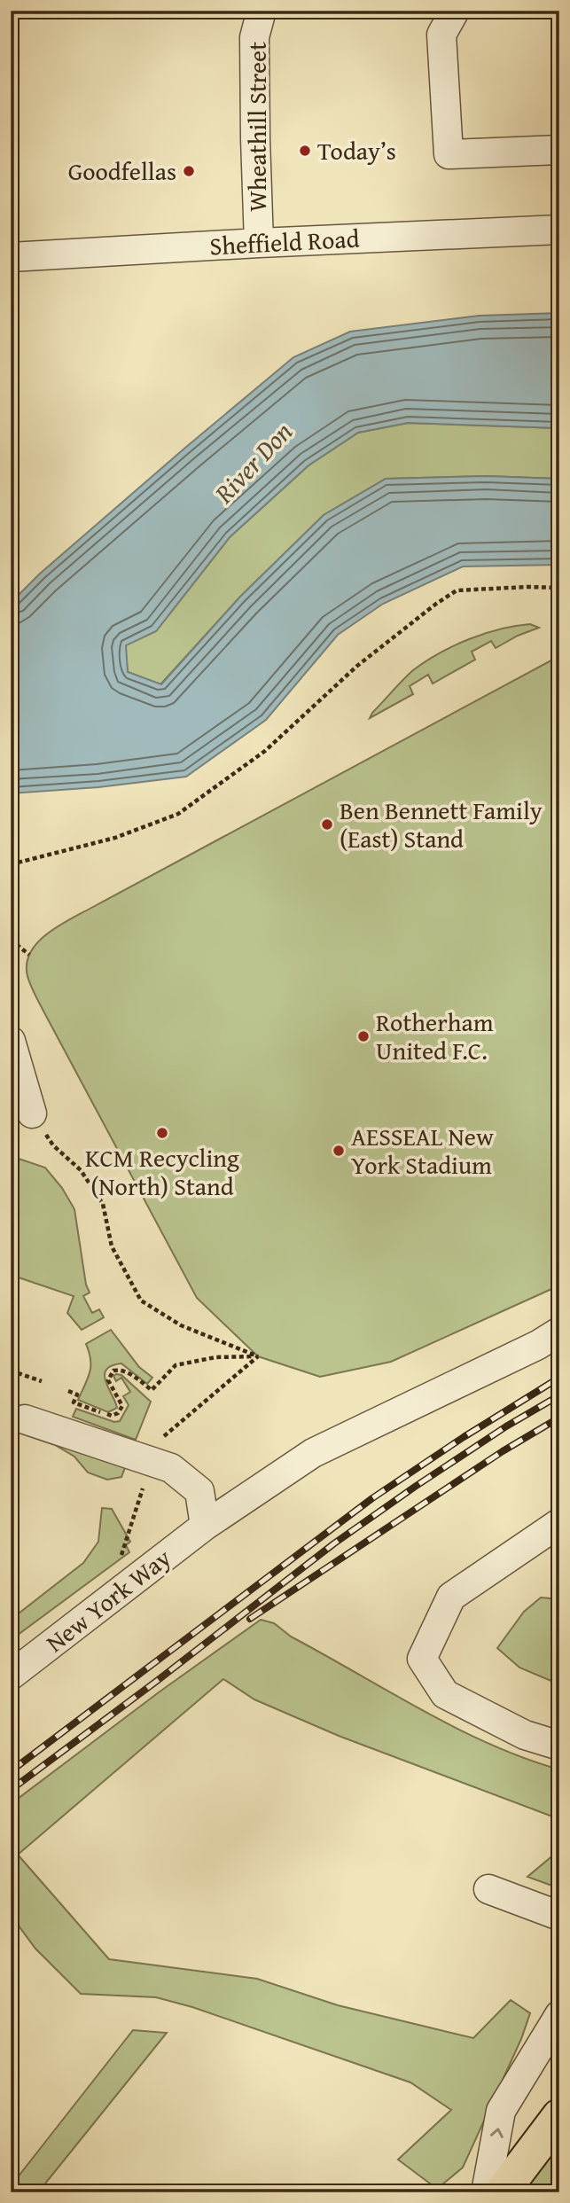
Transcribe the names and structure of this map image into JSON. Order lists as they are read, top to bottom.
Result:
{
  "streets": {
    "street": ["Wheathill Street", "Sheffield Road", "New York Way"]
  },
  "crossings": [
    ["Wheathill Street", "Sheffield Road"]
  ],
  "water": ["River Don"],
  "places": [
    "Today’s",
    "Goodfellas",
    "Ben Bennett Family (East) Stand",
    "Rotherham United F.C.",
    "KCM Recycling (North) Stand",
    "AESSEAL New York Stadium"
  ]
}
